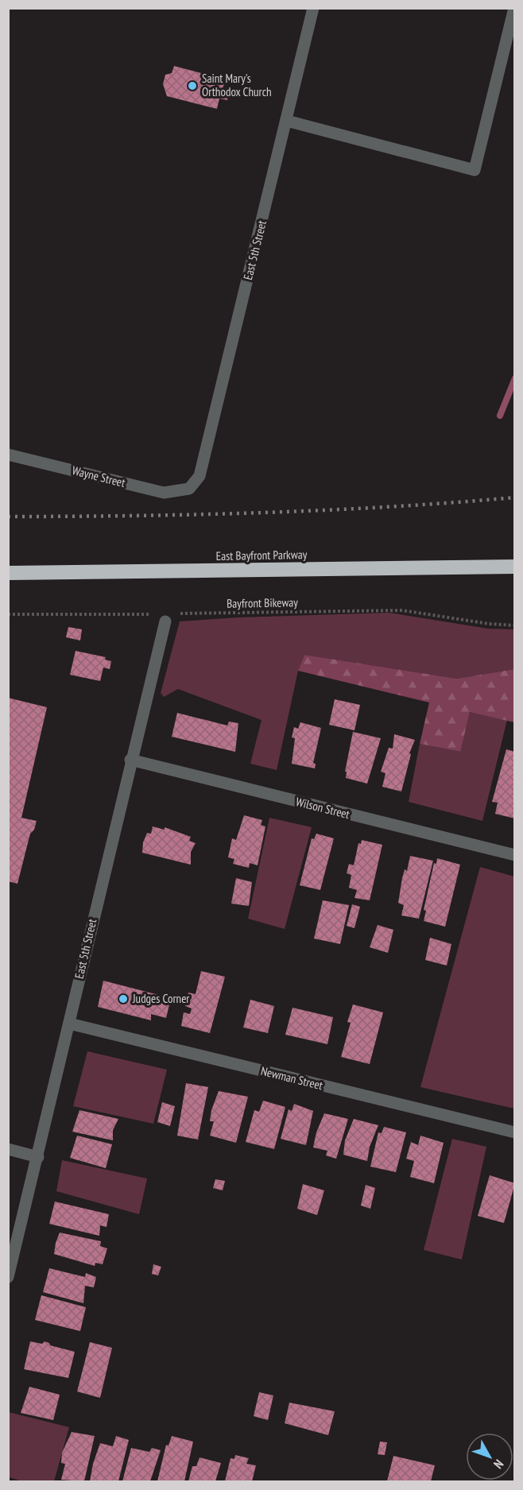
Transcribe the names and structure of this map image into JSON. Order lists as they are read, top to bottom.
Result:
{
  "streets": {
    "highway": ["East Bayfront Parkway"],
    "street": [
      "East 5th Street",
      "Wayne Street",
      "Wilson Street",
      "Newman Street"
    ],
    "path": ["Bayfront Bikeway"]
  },
  "crossings": [
    ["East 5th Street", "Wayne Street"],
    ["East 5th Street", "Bayfront Bikeway"],
    ["East 5th Street", "Wilson Street"],
    ["East 5th Street", "Newman Street"]
  ],
  "places": ["Saint Mary's Orthodox Church", "Judges Corner"],
  "north": "bottom right"
}
